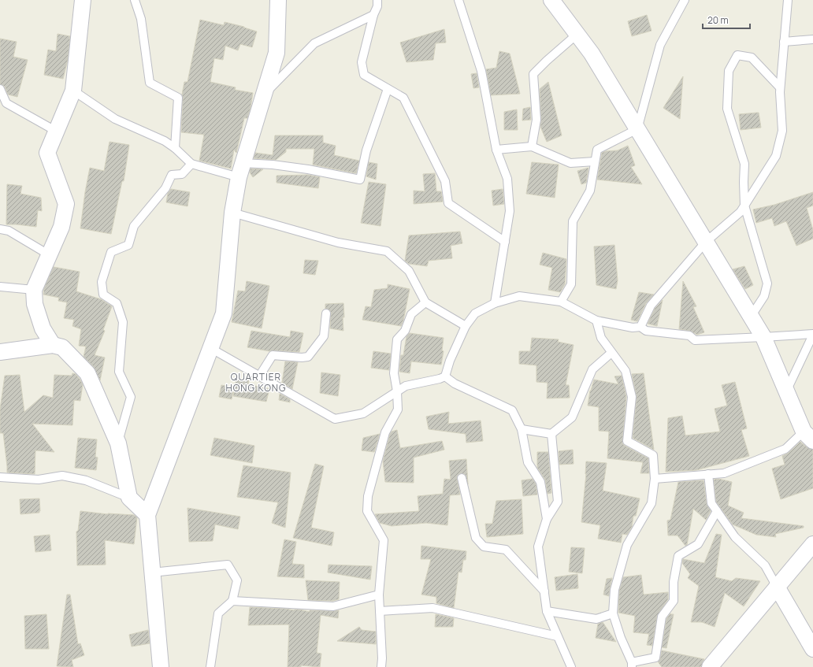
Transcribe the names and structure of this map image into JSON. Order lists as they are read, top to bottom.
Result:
{
  "districts": ["QUARTIER HONG KONG"],
  "scale_bar": "20 m"
}
